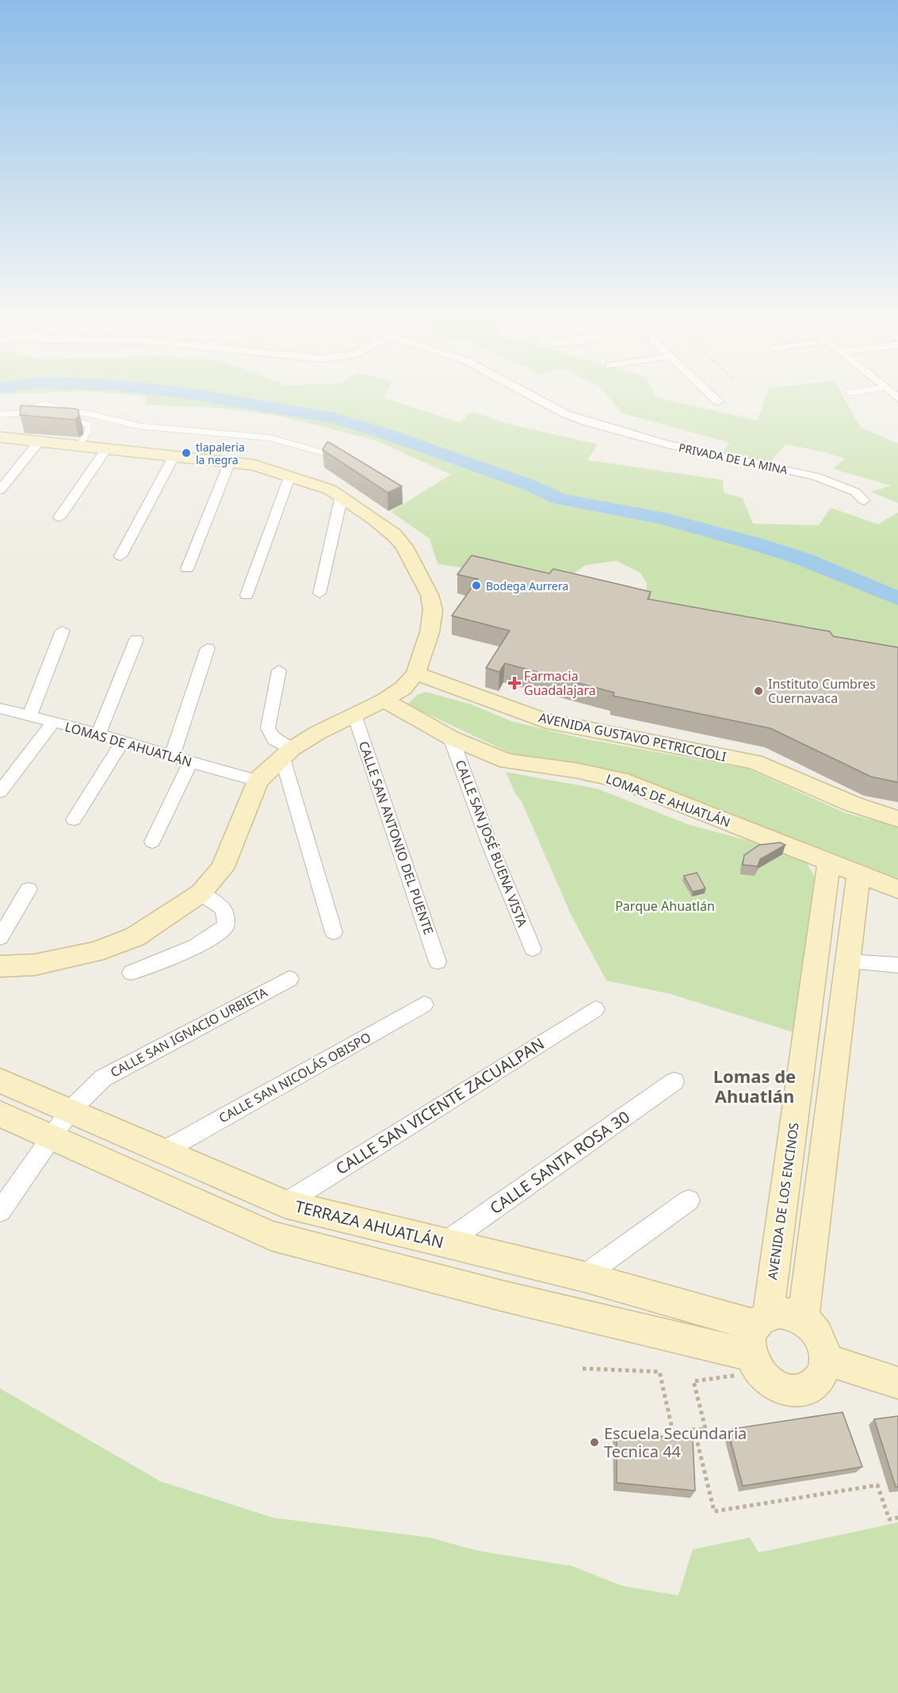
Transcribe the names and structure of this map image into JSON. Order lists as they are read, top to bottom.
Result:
{
  "streets": {
    "street": [
      "PRIVADA DE LA MINA",
      "AVENIDA GUSTAVO PETRICCIOLI",
      "LOMAS DE AHUATLÁN",
      "CALLE SAN ANTONIO DEL PUENTE",
      "CALLE SAN JOSÉ BUENA VISTA",
      "CALLE SAN IGNACIO URBIETA",
      "CALLE SAN NICOLÁS OBISPO",
      "CALLE SAN VICENTE ZACUALPAN",
      "CALLE SANTA ROSA 30",
      "AVENIDA DE LOS ENCINOS",
      "TERRAZA AHUATLÁN"
    ]
  },
  "crossings": [
    ["LOMAS DE AHUATLÁN", "CALLE SAN JOSÉ BUENA VISTA"],
    ["LOMAS DE AHUATLÁN", "AVENIDA DE LOS ENCINOS"],
    ["CALLE SAN IGNACIO URBIETA", "TERRAZA AHUATLÁN"],
    ["CALLE SAN NICOLÁS OBISPO", "TERRAZA AHUATLÁN"],
    ["CALLE SAN VICENTE ZACUALPAN", "TERRAZA AHUATLÁN"],
    ["CALLE SANTA ROSA 30", "TERRAZA AHUATLÁN"],
    ["AVENIDA DE LOS ENCINOS", "TERRAZA AHUATLÁN"]
  ],
  "districts": ["Lomas de Ahuatlán"],
  "parks": ["Parque Ahuatlán"],
  "places": {
    "other": [
      "tlapaleria la negra",
      "Bodega Aurrera",
      "Instituto Cumbres Cuernavaca",
      "Escuela Secundaria Tecnica 44"
    ],
    "health": ["Farmacia Guadalajara"]
  }
}
